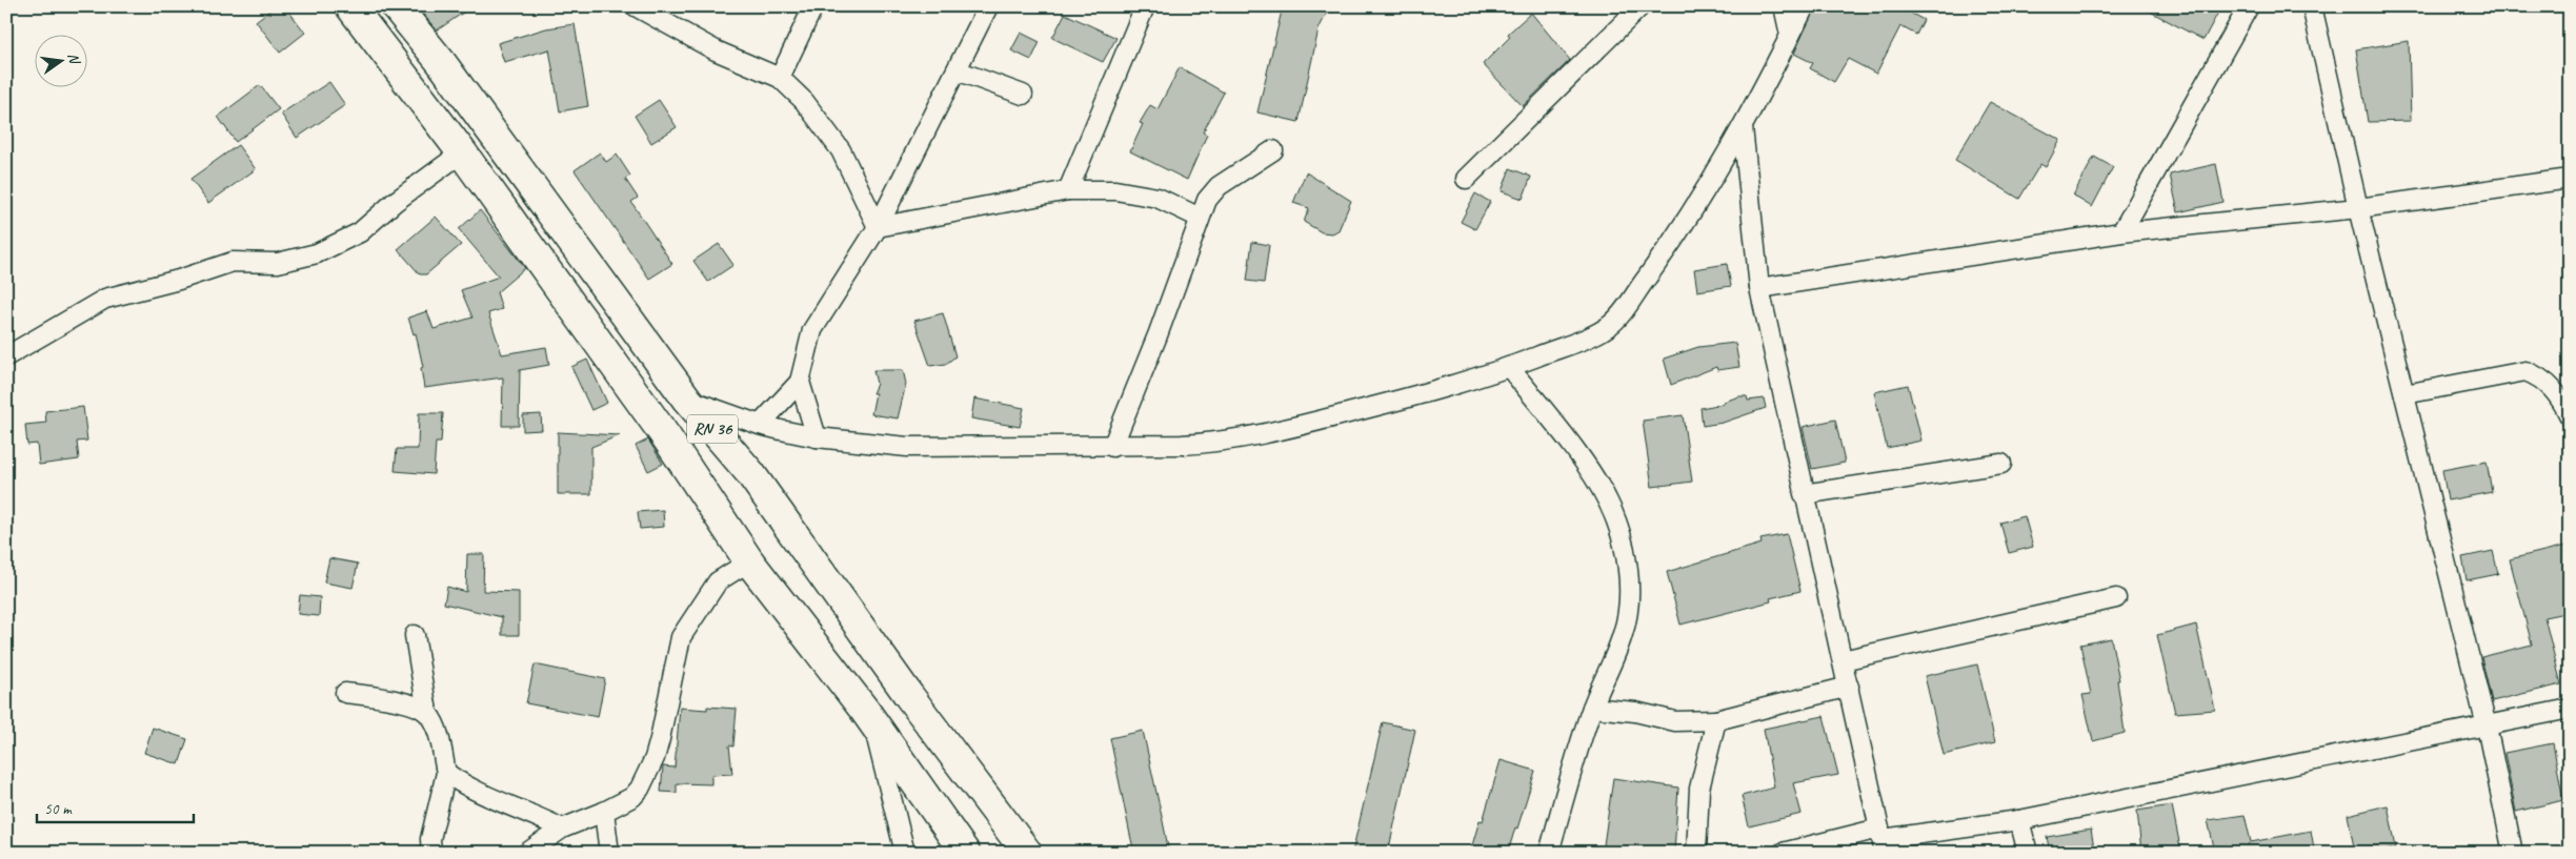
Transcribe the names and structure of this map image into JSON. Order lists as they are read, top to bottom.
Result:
{
  "streets": {
    "main road": ["RN 36"]
  },
  "scale_bar": "50 m",
  "north": "right"
}
